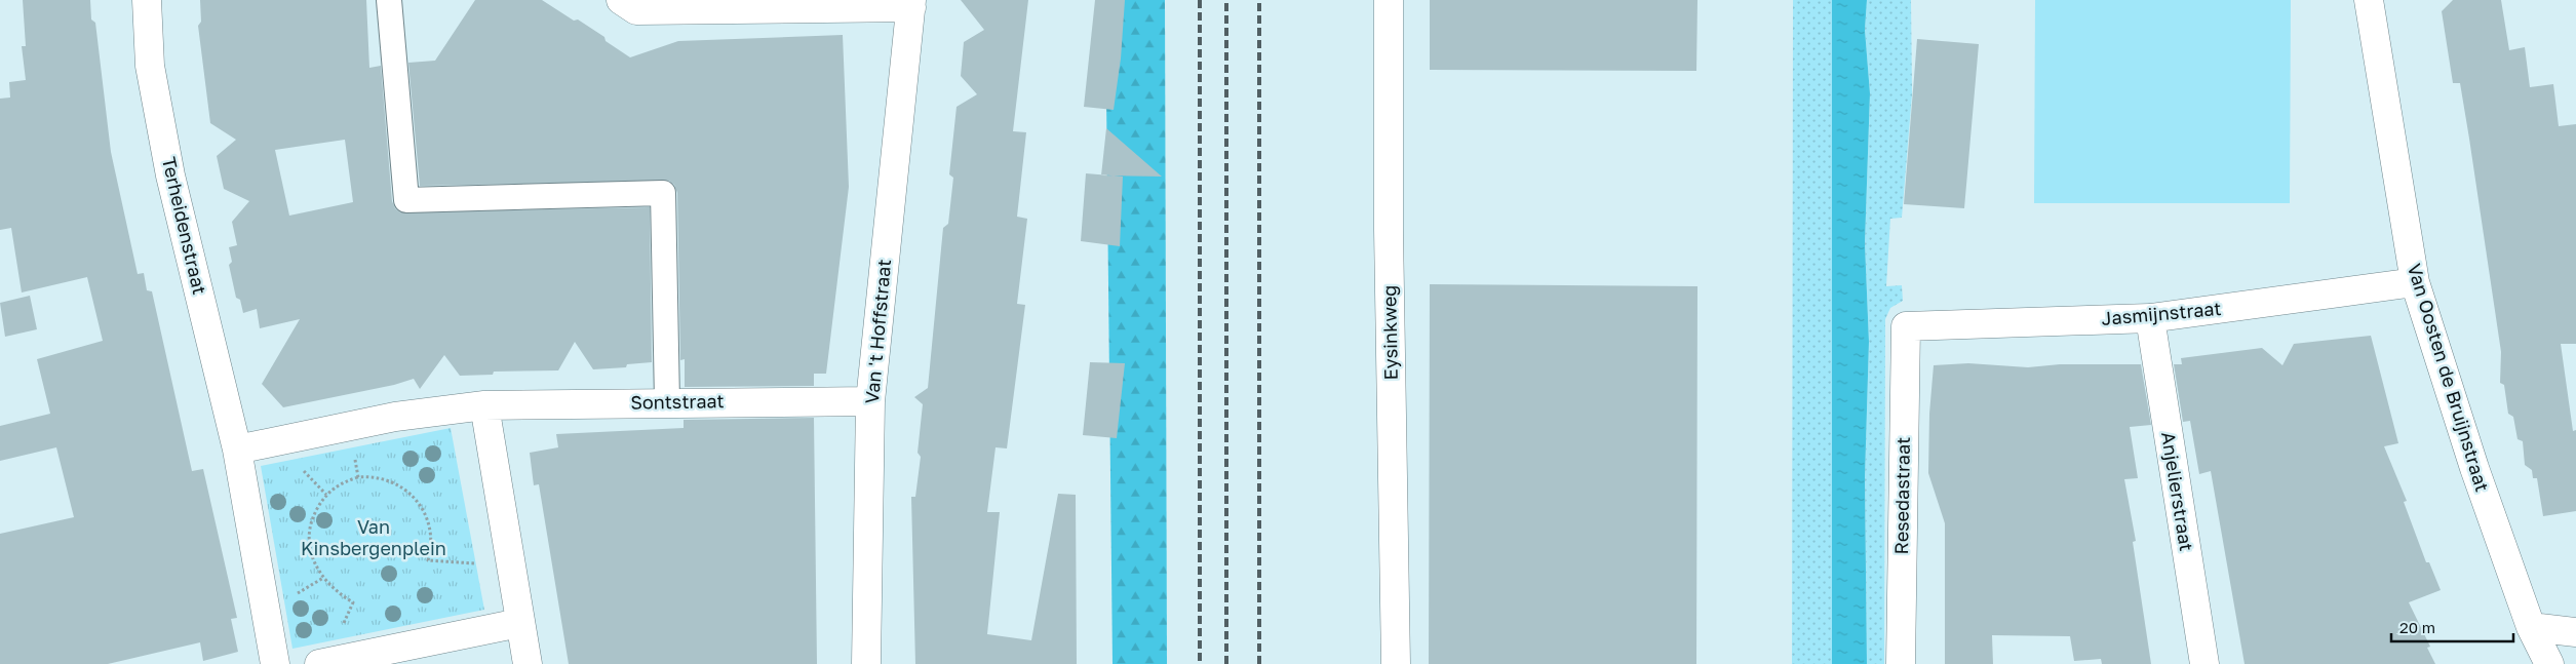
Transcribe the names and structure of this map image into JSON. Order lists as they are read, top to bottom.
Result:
{
  "streets": {
    "street": [
      "Terheidenstraat",
      "Jasmijnstraat",
      "Van 't Hoffstraat",
      "Eysinkweg",
      "Van Oosten de Bruijnstraat",
      "Sontstraat",
      "Anjelierstraat",
      "Resedastraat"
    ]
  },
  "crossings": [
    ["Jasmijnstraat", "Van Oosten de Bruijnstraat"],
    ["Jasmijnstraat", "Anjelierstraat"],
    ["Jasmijnstraat", "Resedastraat"],
    ["Van 't Hoffstraat", "Sontstraat"]
  ],
  "parks": ["Van Kinsbergenplein"],
  "scale_bar": "20 m"
}
